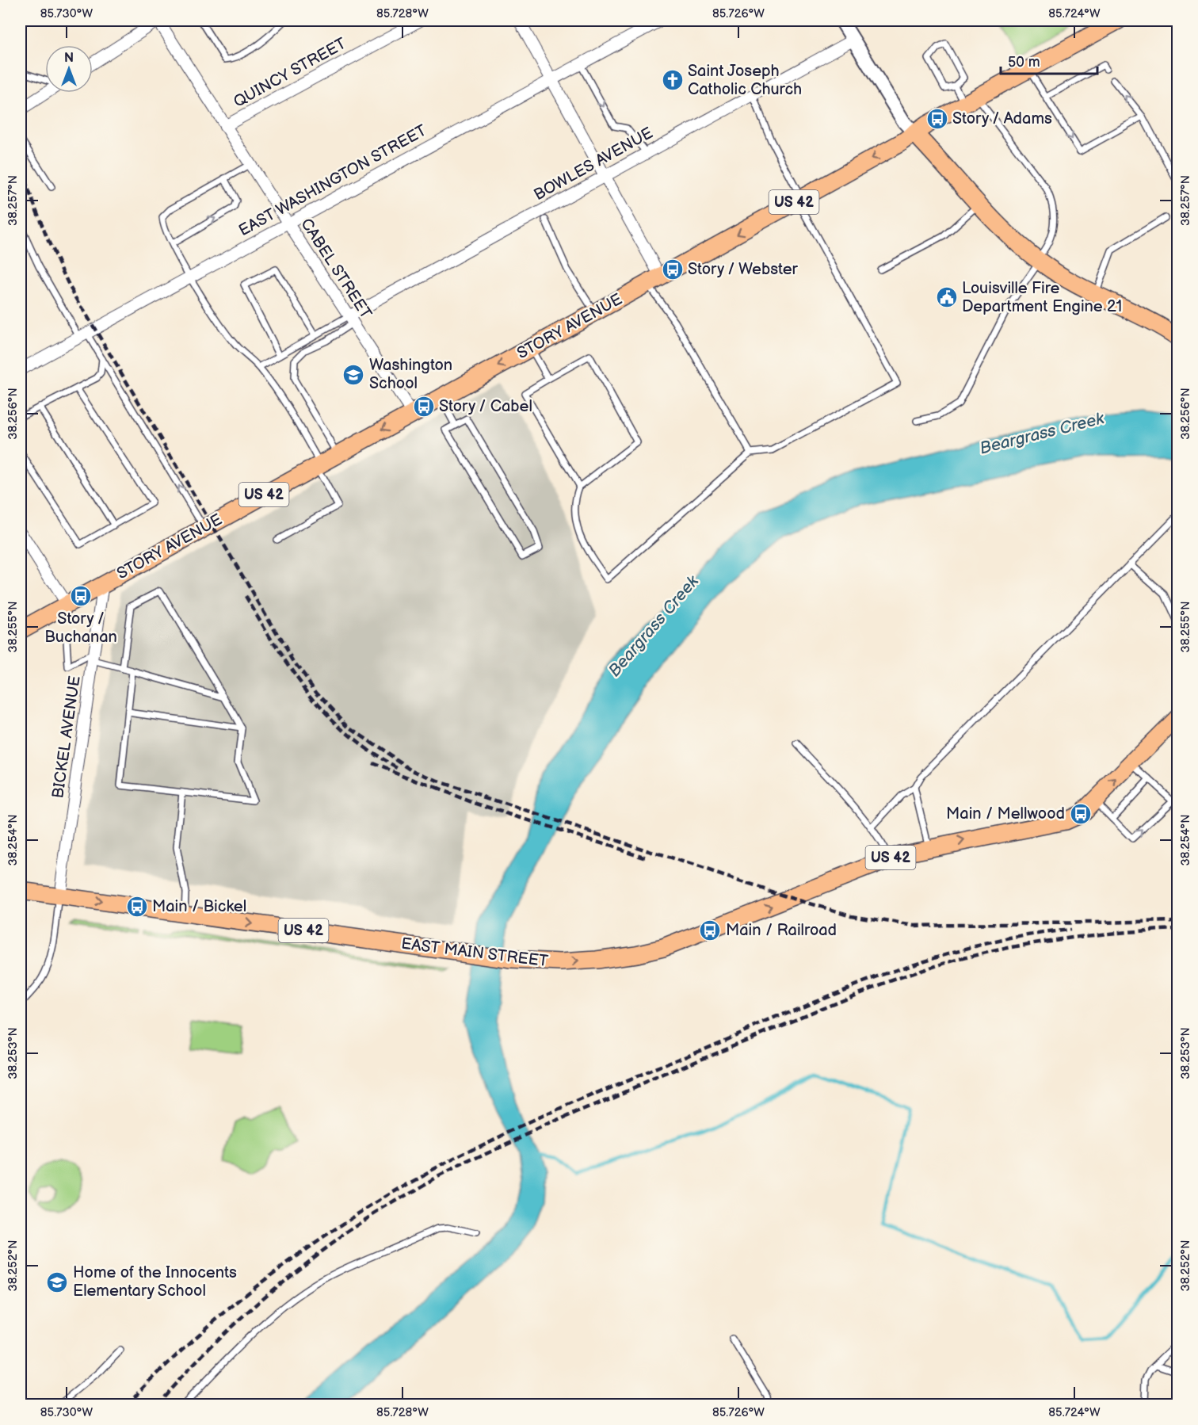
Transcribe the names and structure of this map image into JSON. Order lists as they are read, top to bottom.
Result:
{
  "streets": {
    "main road": ["US 42", "STORY AVENUE", "EAST MAIN STREET"],
    "street": [
      "QUINCY STREET",
      "BOWLES AVENUE",
      "EAST WASHINGTON STREET",
      "CABEL STREET",
      "BICKEL AVENUE"
    ]
  },
  "crossings": [
    ["QUINCY STREET", "CABEL STREET"],
    ["BOWLES AVENUE", "CABEL STREET"],
    ["EAST WASHINGTON STREET", "CABEL STREET"],
    ["US 42", "EAST MAIN STREET"],
    ["CABEL STREET", "STORY AVENUE"],
    ["STORY AVENUE", "BICKEL AVENUE"],
    ["BICKEL AVENUE", "EAST MAIN STREET"]
  ],
  "one_way": ["STORY AVENUE", "EAST MAIN STREET"],
  "water": ["Beargrass Creek"],
  "places": {
    "church": ["Saint Joseph Catholic Church"],
    "bus stop": [
      "Story / Adams",
      "Story / Webster",
      "Story / Cabel",
      "Story / Buchanan",
      "Main / Mellwood",
      "Main / Bickel",
      "Main / Railroad"
    ],
    "public building": ["Louisville Fire Department Engine 21"],
    "school or university": ["Washington School", "Home of the Innocents Elementary School"]
  },
  "scale_bar": "50 m",
  "north": "top",
  "coordinates": [
    "85.730°W",
    "85.728°W",
    "85.726°W",
    "85.724°W",
    "38.257°N",
    "38.256°N",
    "38.255°N",
    "38.254°N",
    "38.253°N",
    "38.252°N"
  ]
}
